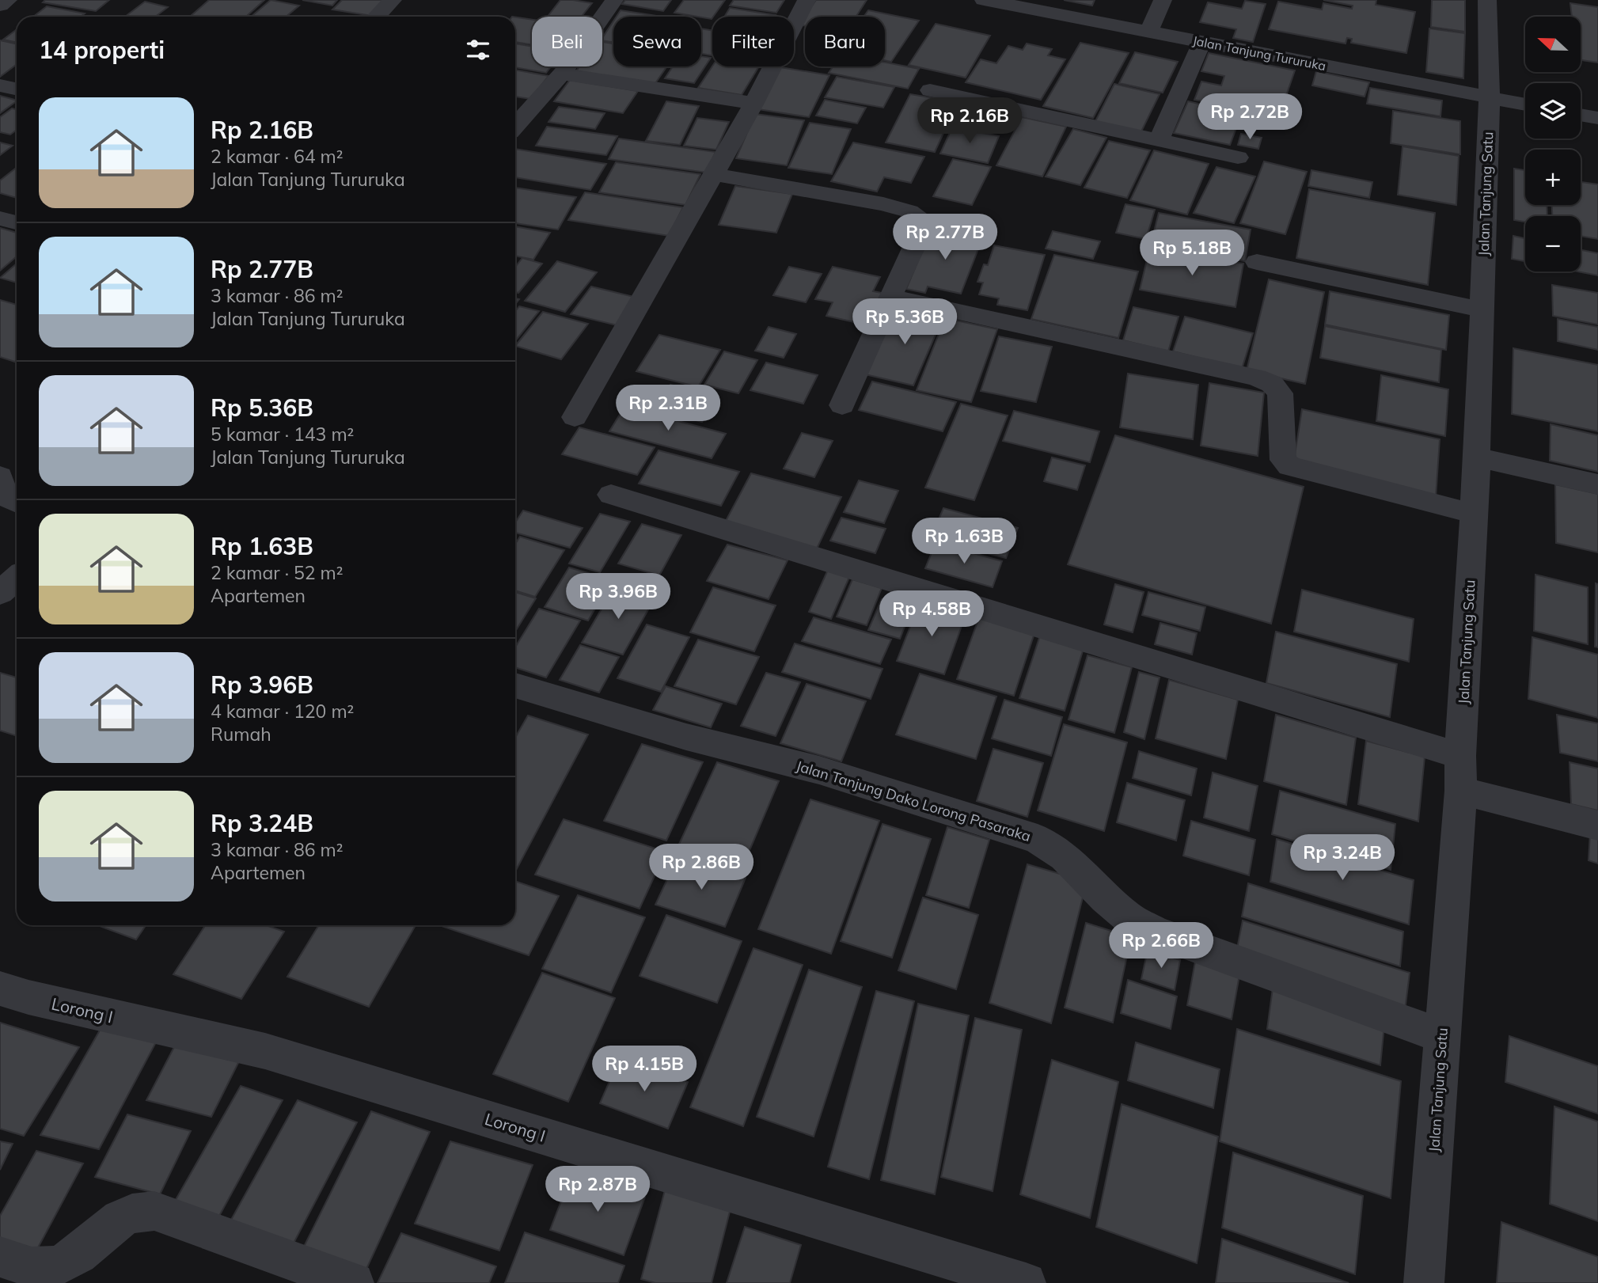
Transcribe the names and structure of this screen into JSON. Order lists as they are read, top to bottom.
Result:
{
  "streets": {
    "street": [
      "Jalan Tanjung Tururuka",
      "Jalan Tanjung Satu",
      "Jalan Tanjung Dako Lorong Pasaraka",
      "Lorong I"
    ]
  },
  "crossings": [
    ["Jalan Tanjung Tururuka", "Jalan Tanjung Satu"],
    ["Jalan Tanjung Satu", "Jalan Tanjung Dako Lorong Pasaraka"]
  ],
  "north": "left",
  "page": {
    "map_buttons": ["+", "−"],
    "chip": [
      "Beli",
      "Sewa",
      "Filter",
      "Baru"
    ],
    "heading": "14 properti",
    "list": [
      {
        "name": "Rp 2.16B",
        "note": "2 kamar · 64 m² · Jalan Tanjung Tururuka"
      },
      {
        "name": "Rp 2.77B",
        "note": "3 kamar · 86 m² · Jalan Tanjung Tururuka"
      },
      {
        "name": "Rp 5.36B",
        "note": "5 kamar · 143 m² · Jalan Tanjung Tururuka"
      },
      {
        "name": "Rp 1.63B",
        "note": "2 kamar · 52 m² · Apartemen"
      },
      {
        "name": "Rp 3.96B",
        "note": "4 kamar · 120 m² · Rumah"
      },
      {
        "name": "Rp 3.24B",
        "note": "3 kamar · 86 m² · Apartemen"
      }
    ],
    "price": [
      "Rp 2.72B",
      "Rp 2.16B",
      "Rp 2.77B",
      "Rp 5.18B",
      "Rp 5.36B",
      "Rp 2.31B",
      "Rp 1.63B",
      "Rp 3.96B",
      "Rp 4.58B",
      "Rp 3.24B",
      "Rp 2.86B",
      "Rp 2.66B",
      "Rp 4.15B",
      "Rp 2.87B"
    ]
  }
}
